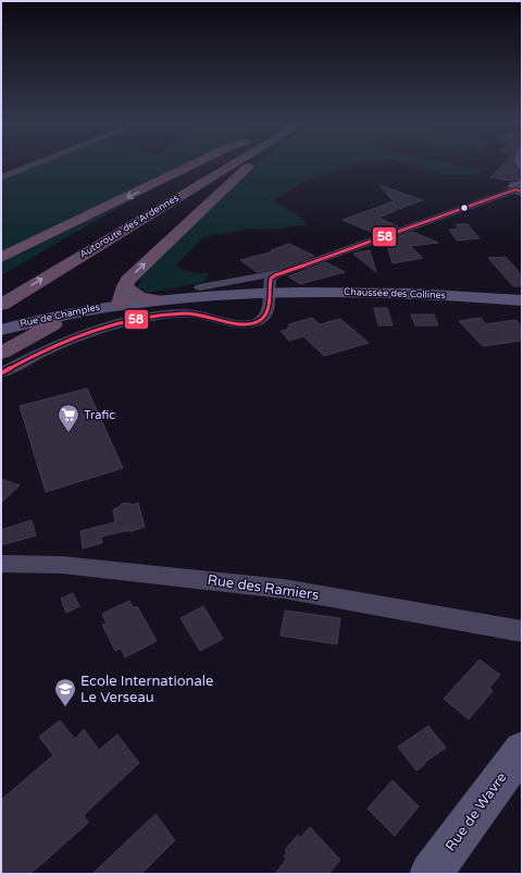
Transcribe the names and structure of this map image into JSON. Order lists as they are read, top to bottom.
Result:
{
  "streets": {
    "highway": ["Autoroute des Ardennes"],
    "main road": ["Chaussée des Collines", "Rue de Wavre"],
    "street": ["Rue de Champles", "Rue des Ramiers"]
  },
  "crossings": [
    ["Chaussée des Collines", "Rue de Champles"]
  ],
  "places": {
    "supermarket": ["Trafic"],
    "school or university": ["Ecole Internationale Le Verseau"]
  },
  "lines": ["transit line 58"]
}
